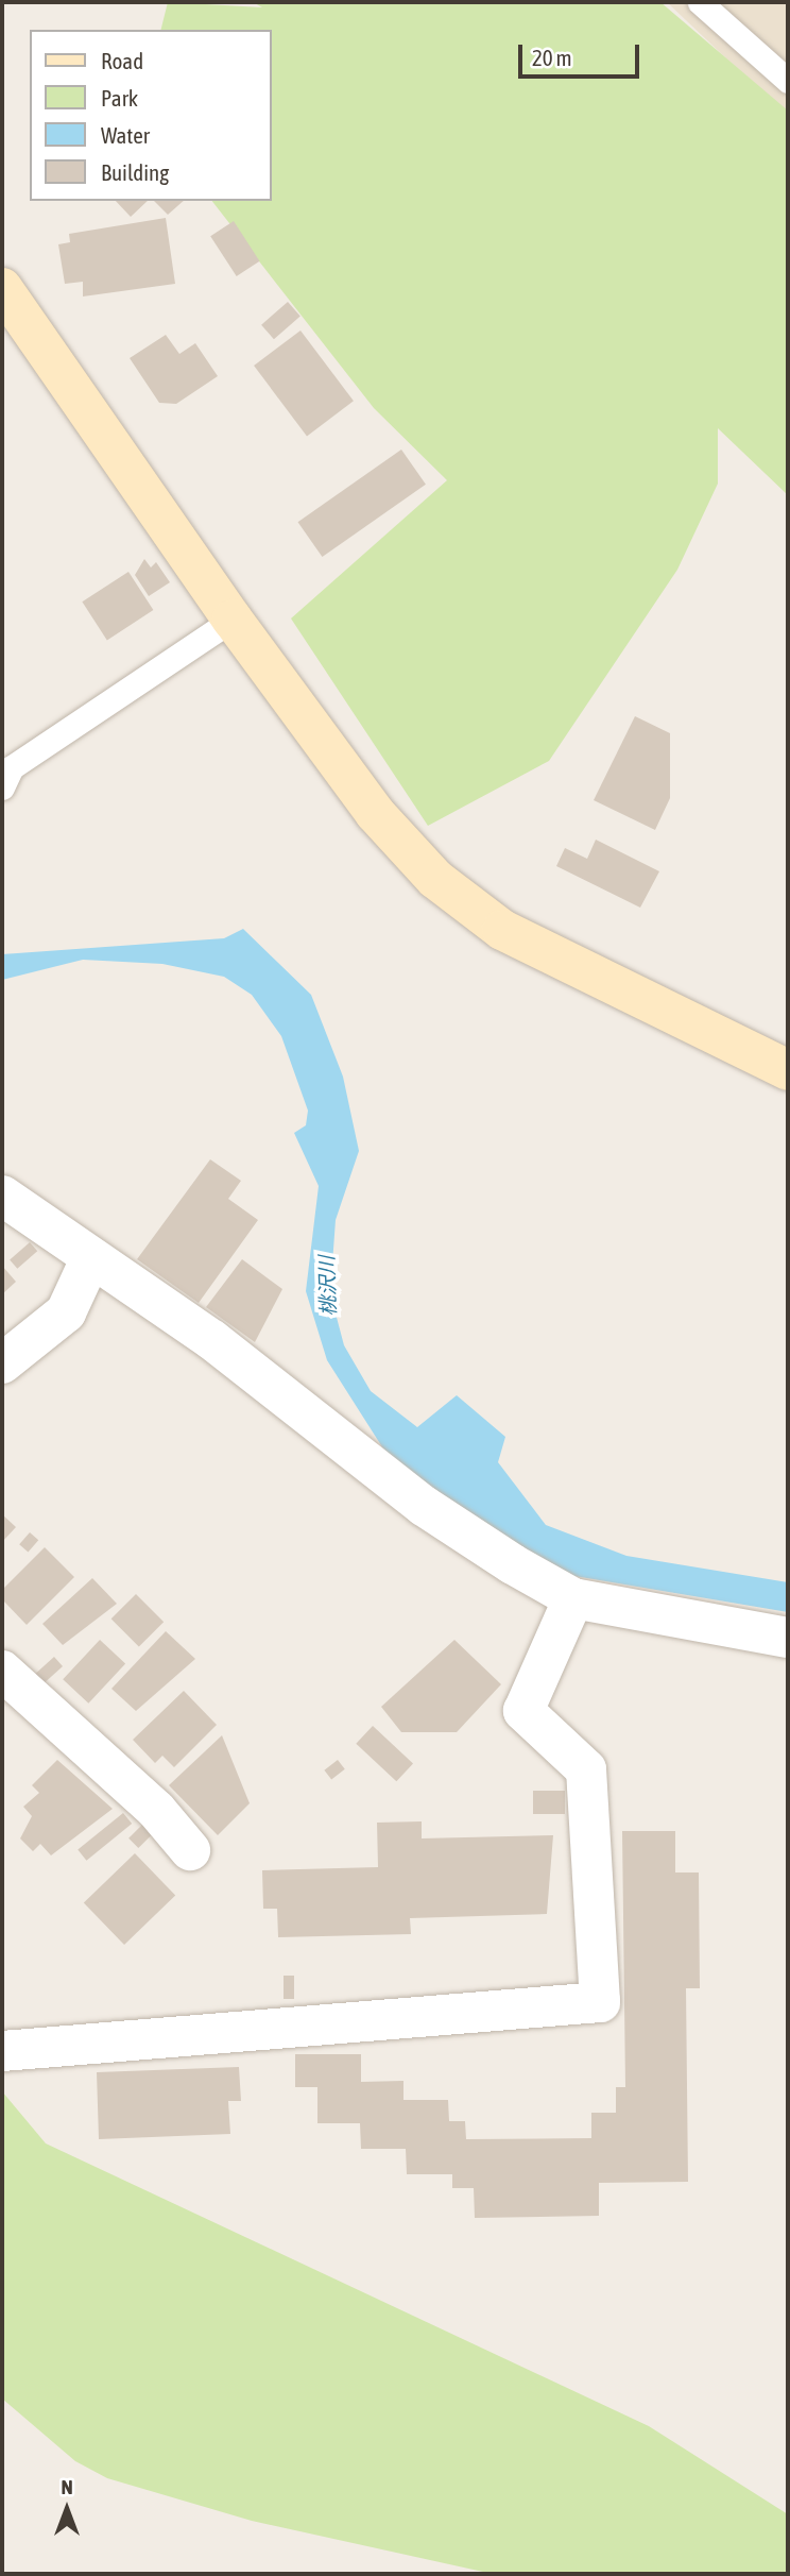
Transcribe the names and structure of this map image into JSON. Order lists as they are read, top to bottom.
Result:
{
  "water": ["桃沢川"],
  "legend": [
    "Road",
    "Park",
    "Water",
    "Building"
  ],
  "scale_bar": "20 m",
  "north": "top"
}
